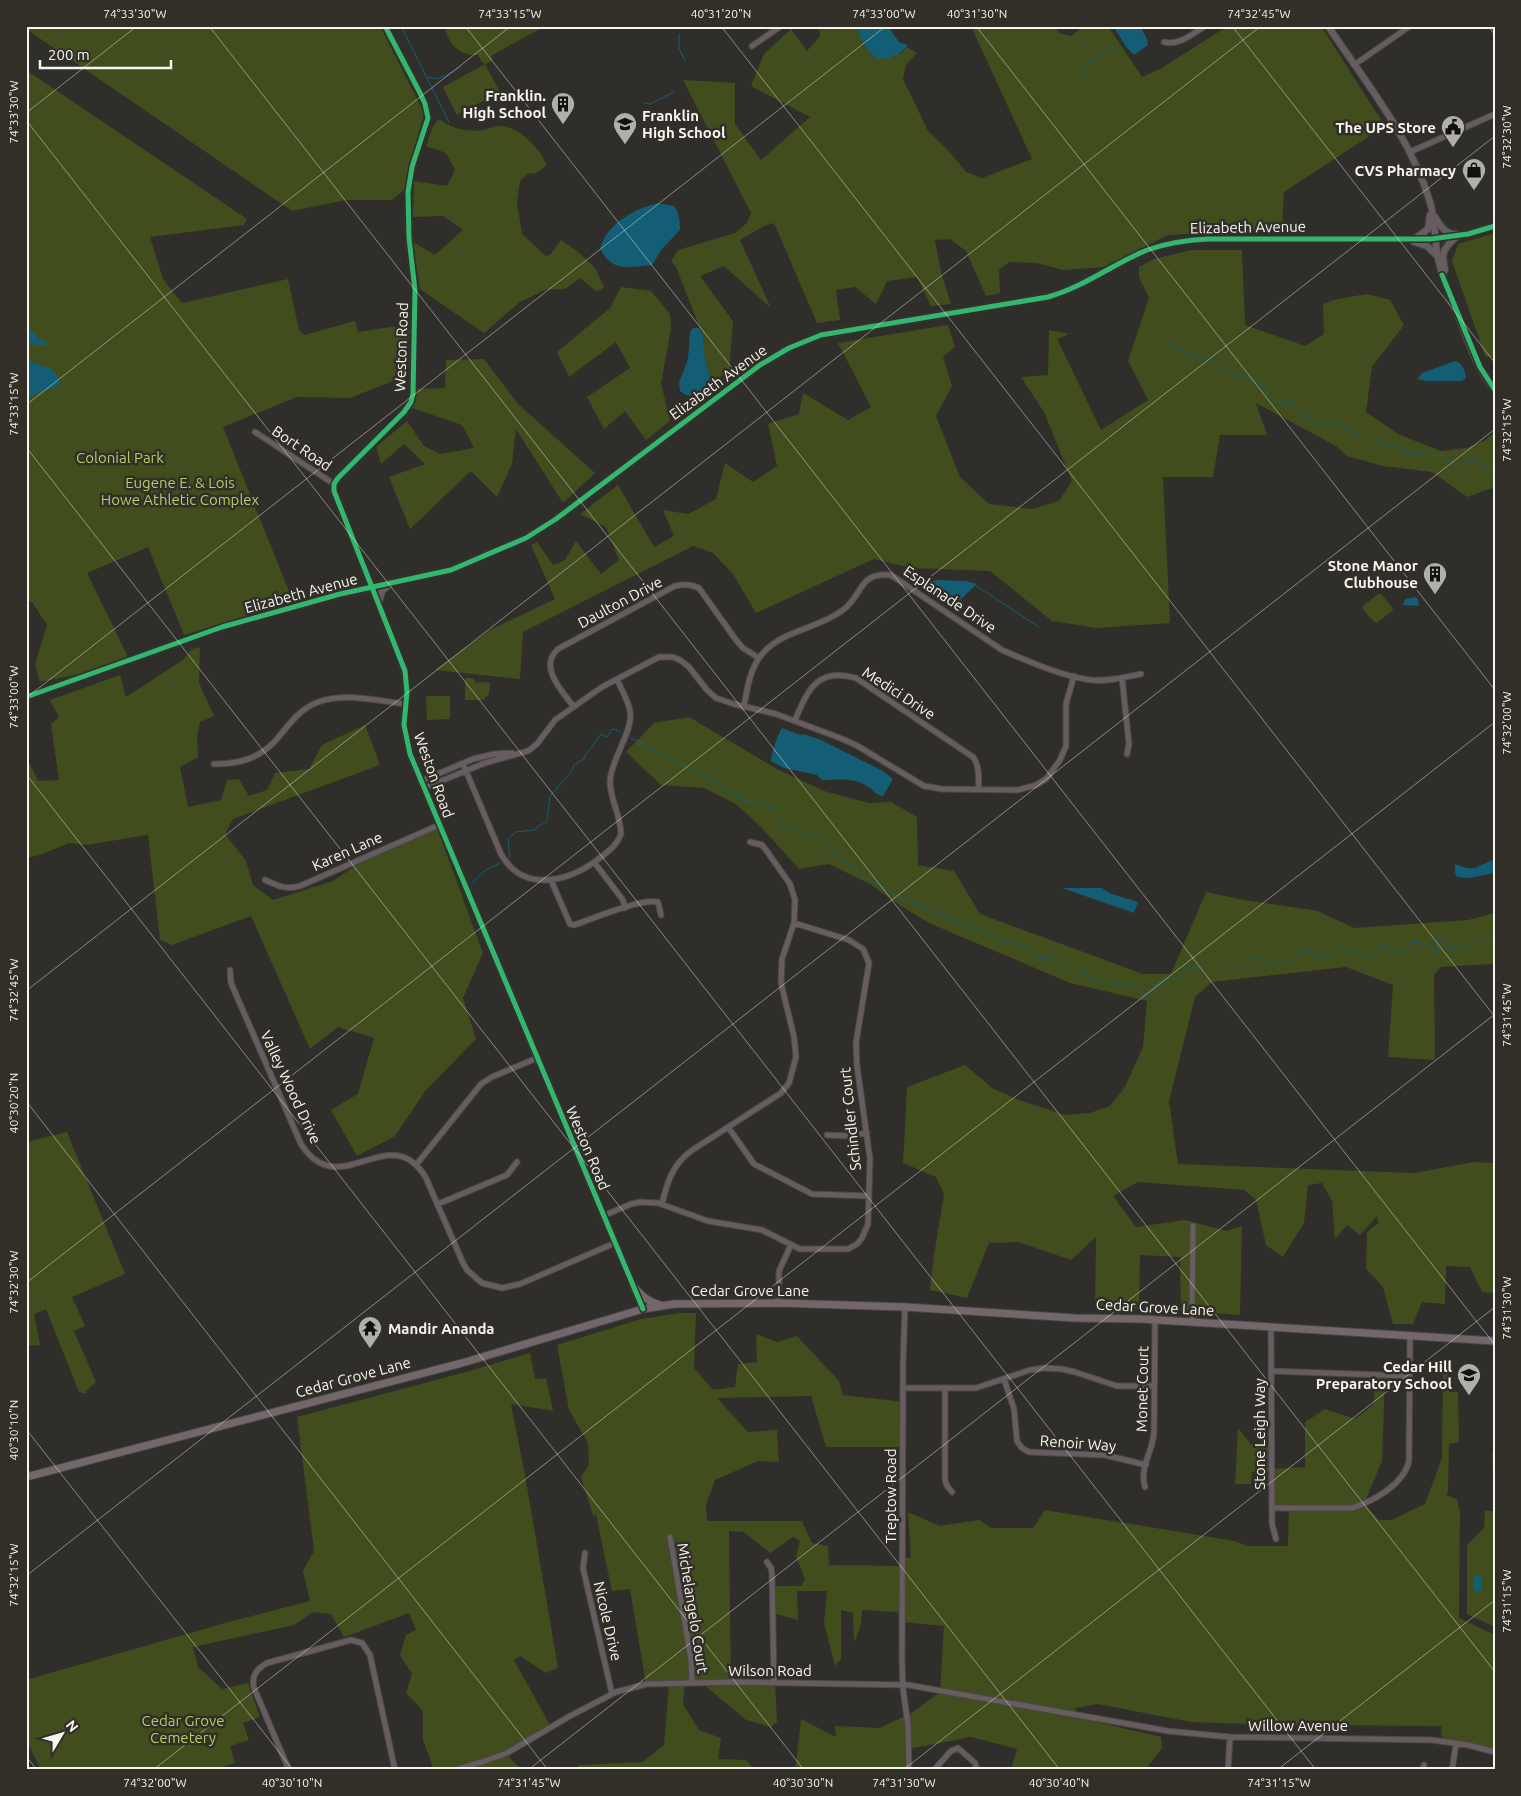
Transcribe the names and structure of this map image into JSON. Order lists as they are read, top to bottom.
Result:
{
  "streets": {
    "main road": ["Cedar Grove Lane"],
    "street": [
      "Elizabeth Avenue",
      "Weston Road",
      "Bort Road",
      "Esplanade Drive",
      "Daulton Drive",
      "Medici Drive",
      "Karen Lane",
      "Valley Wood Drive",
      "Schindler Court",
      "Monet Court",
      "Stone Leigh Way",
      "Renoir Way",
      "Treptow Road",
      "Michelangelo Court",
      "Nicole Drive",
      "Wilson Road",
      "Willow Avenue"
    ]
  },
  "crossings": [
    ["Elizabeth Avenue", "Weston Road"],
    ["Weston Road", "Bort Road"],
    ["Weston Road", "Karen Lane"],
    ["Weston Road", "Schindler Court"],
    ["Weston Road", "Cedar Grove Lane"],
    ["Esplanade Drive", "Daulton Drive"],
    ["Cedar Grove Lane", "Monet Court"],
    ["Cedar Grove Lane", "Stone Leigh Way"],
    ["Cedar Grove Lane", "Treptow Road"],
    ["Monet Court", "Renoir Way"],
    ["Treptow Road", "Wilson Road"],
    ["Michelangelo Court", "Wilson Road"],
    ["Nicole Drive", "Wilson Road"],
    ["Wilson Road", "Willow Avenue"]
  ],
  "parks": ["Colonial Park", "Eugene E. & Lois Howe Athletic Complex", "Cedar Grove Cemetery"],
  "places": {
    "building": ["Franklin. High School", "Stone Manor Clubhouse"],
    "school or university": ["Franklin High School", "Cedar Hill Preparatory School"],
    "public building": ["The UPS Store"],
    "shop": ["CVS Pharmacy"],
    "temple": ["Mandir Ananda"]
  },
  "scale_bar": "200 m",
  "north": "top right",
  "coordinates": [
    "74°33'30\"W",
    "74°33'15\"W",
    "40°31'20\"N",
    "74°33'00\"W",
    "40°31'30\"N",
    "74°32'45\"W",
    "74°32'30\"W",
    "74°32'15\"W",
    "74°32'00\"W",
    "74°31'45\"W",
    "40°30'20\"N",
    "74°31'30\"W",
    "40°30'10\"N",
    "74°31'15\"W",
    "40°30'30\"N",
    "40°30'40\"N"
  ]
}
